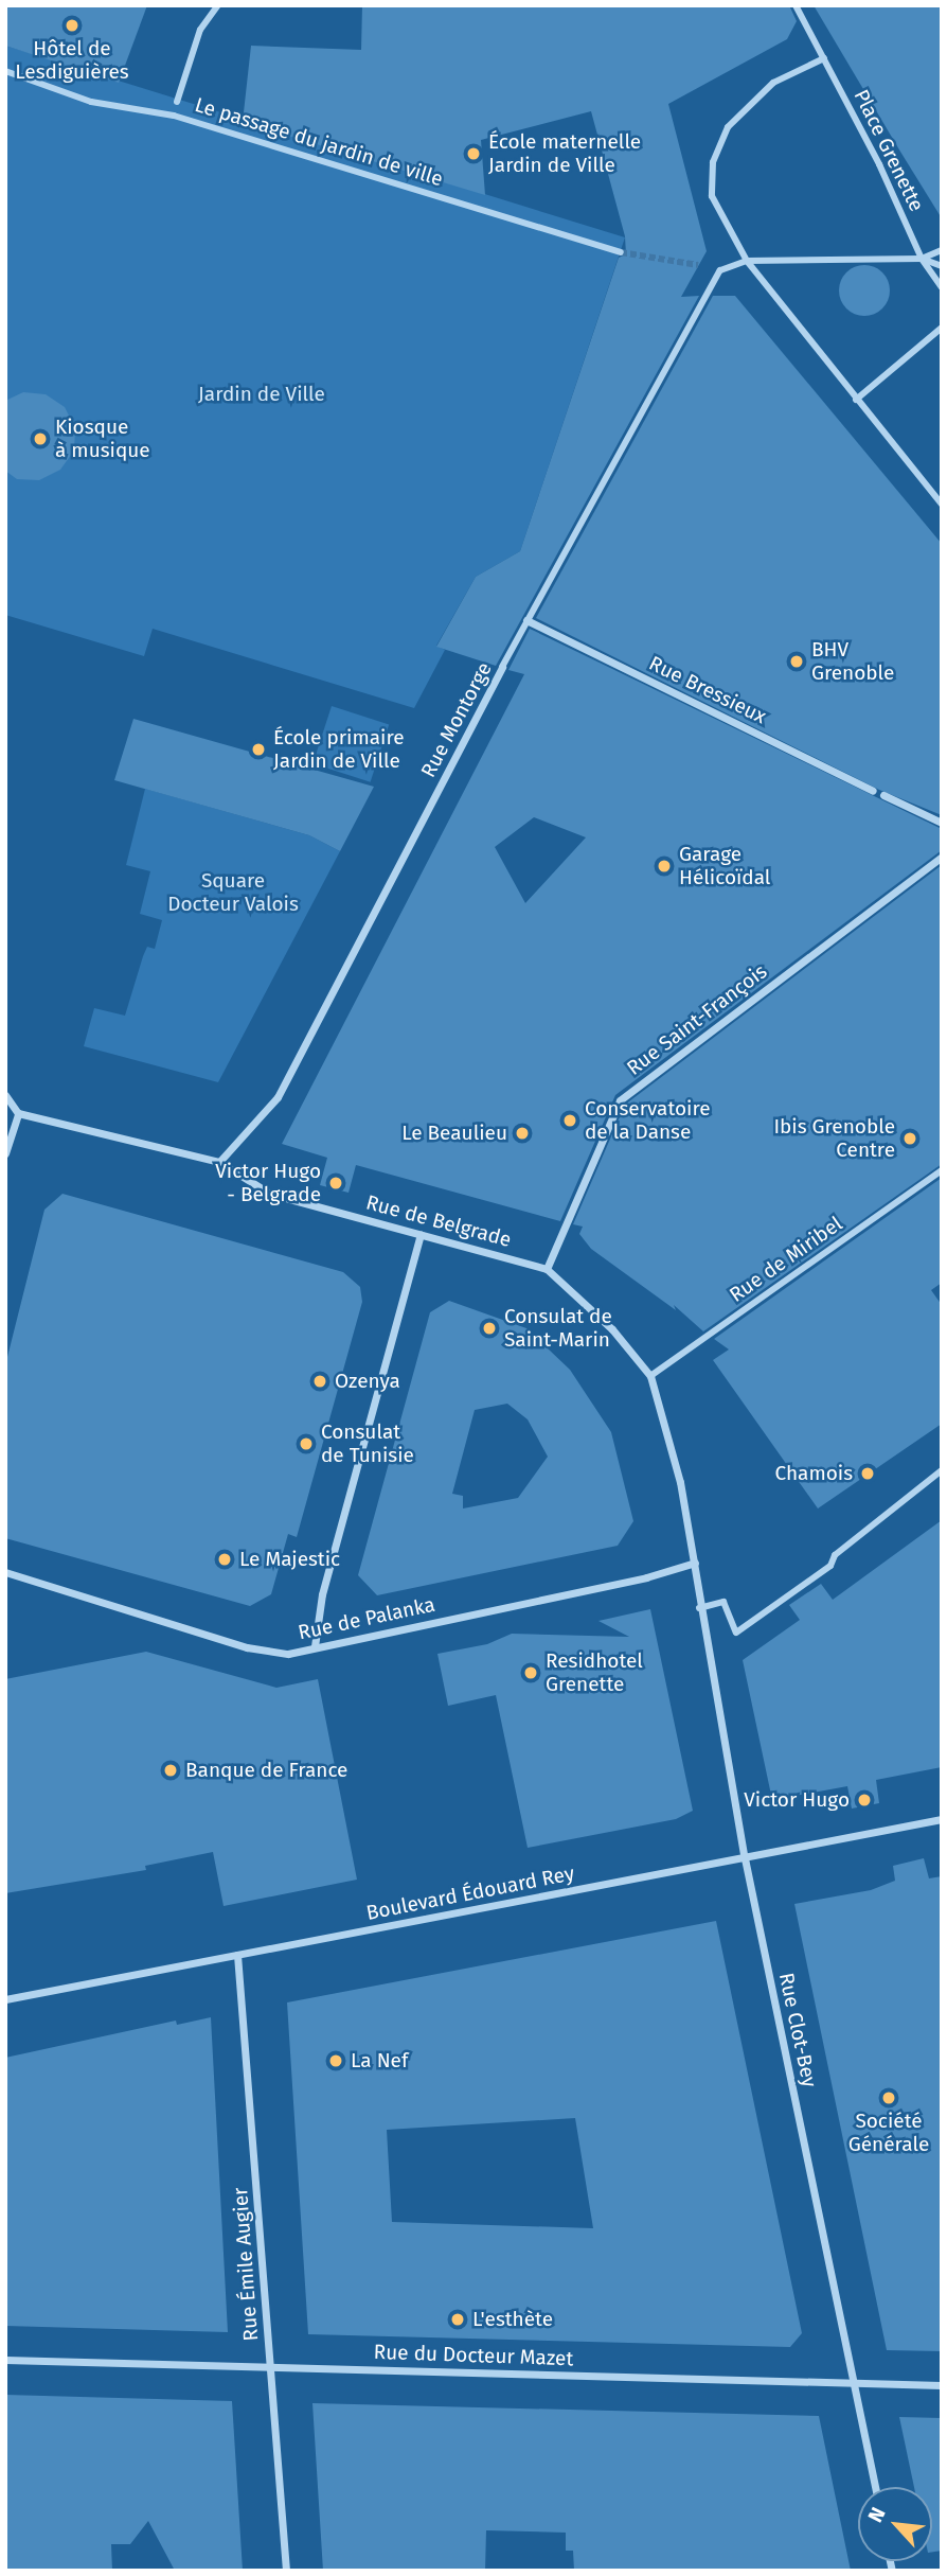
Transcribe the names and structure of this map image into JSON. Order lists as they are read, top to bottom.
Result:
{
  "streets": {
    "street": [
      "Le passage du jardin de ville",
      "Place Grenette",
      "Rue Bressieux",
      "Rue Montorge",
      "Rue Saint-François",
      "Rue de Belgrade",
      "Rue de Miribel",
      "Rue de Palanka",
      "Boulevard Édouard Rey",
      "Rue Clot-Bey",
      "Rue Émile Augier",
      "Rue du Docteur Mazet"
    ]
  },
  "crossings": [
    ["Rue Bressieux", "Rue Montorge"],
    ["Rue Montorge", "Rue de Belgrade"],
    ["Rue Saint-François", "Rue de Belgrade"],
    ["Rue de Belgrade", "Rue de Miribel"],
    ["Rue de Belgrade", "Rue de Palanka"],
    ["Rue de Belgrade", "Rue Clot-Bey"],
    ["Rue de Palanka", "Rue Clot-Bey"],
    ["Boulevard Édouard Rey", "Rue Clot-Bey"],
    ["Boulevard Édouard Rey", "Rue Émile Augier"],
    ["Rue Clot-Bey", "Rue du Docteur Mazet"],
    ["Rue Émile Augier", "Rue du Docteur Mazet"]
  ],
  "parks": ["Jardin de Ville", "Square Docteur Valois"],
  "places": [
    "Hôtel de Lesdiguières",
    "École maternelle Jardin de Ville",
    "Kiosque à musique",
    "BHV Grenoble",
    "École primaire Jardin de Ville",
    "Garage Hélicoïdal",
    "Conservatoire de la Danse",
    "Le Beaulieu",
    "Ibis Grenoble Centre",
    "Victor Hugo - Belgrade",
    "Consulat de Saint-Marin",
    "Ozenya",
    "Consulat de Tunisie",
    "Chamois",
    "Le Majestic",
    "Residhotel Grenette",
    "Banque de France",
    "Victor Hugo",
    "La Nef",
    "Société Générale",
    "L'esthète"
  ],
  "north": "top left"
}
